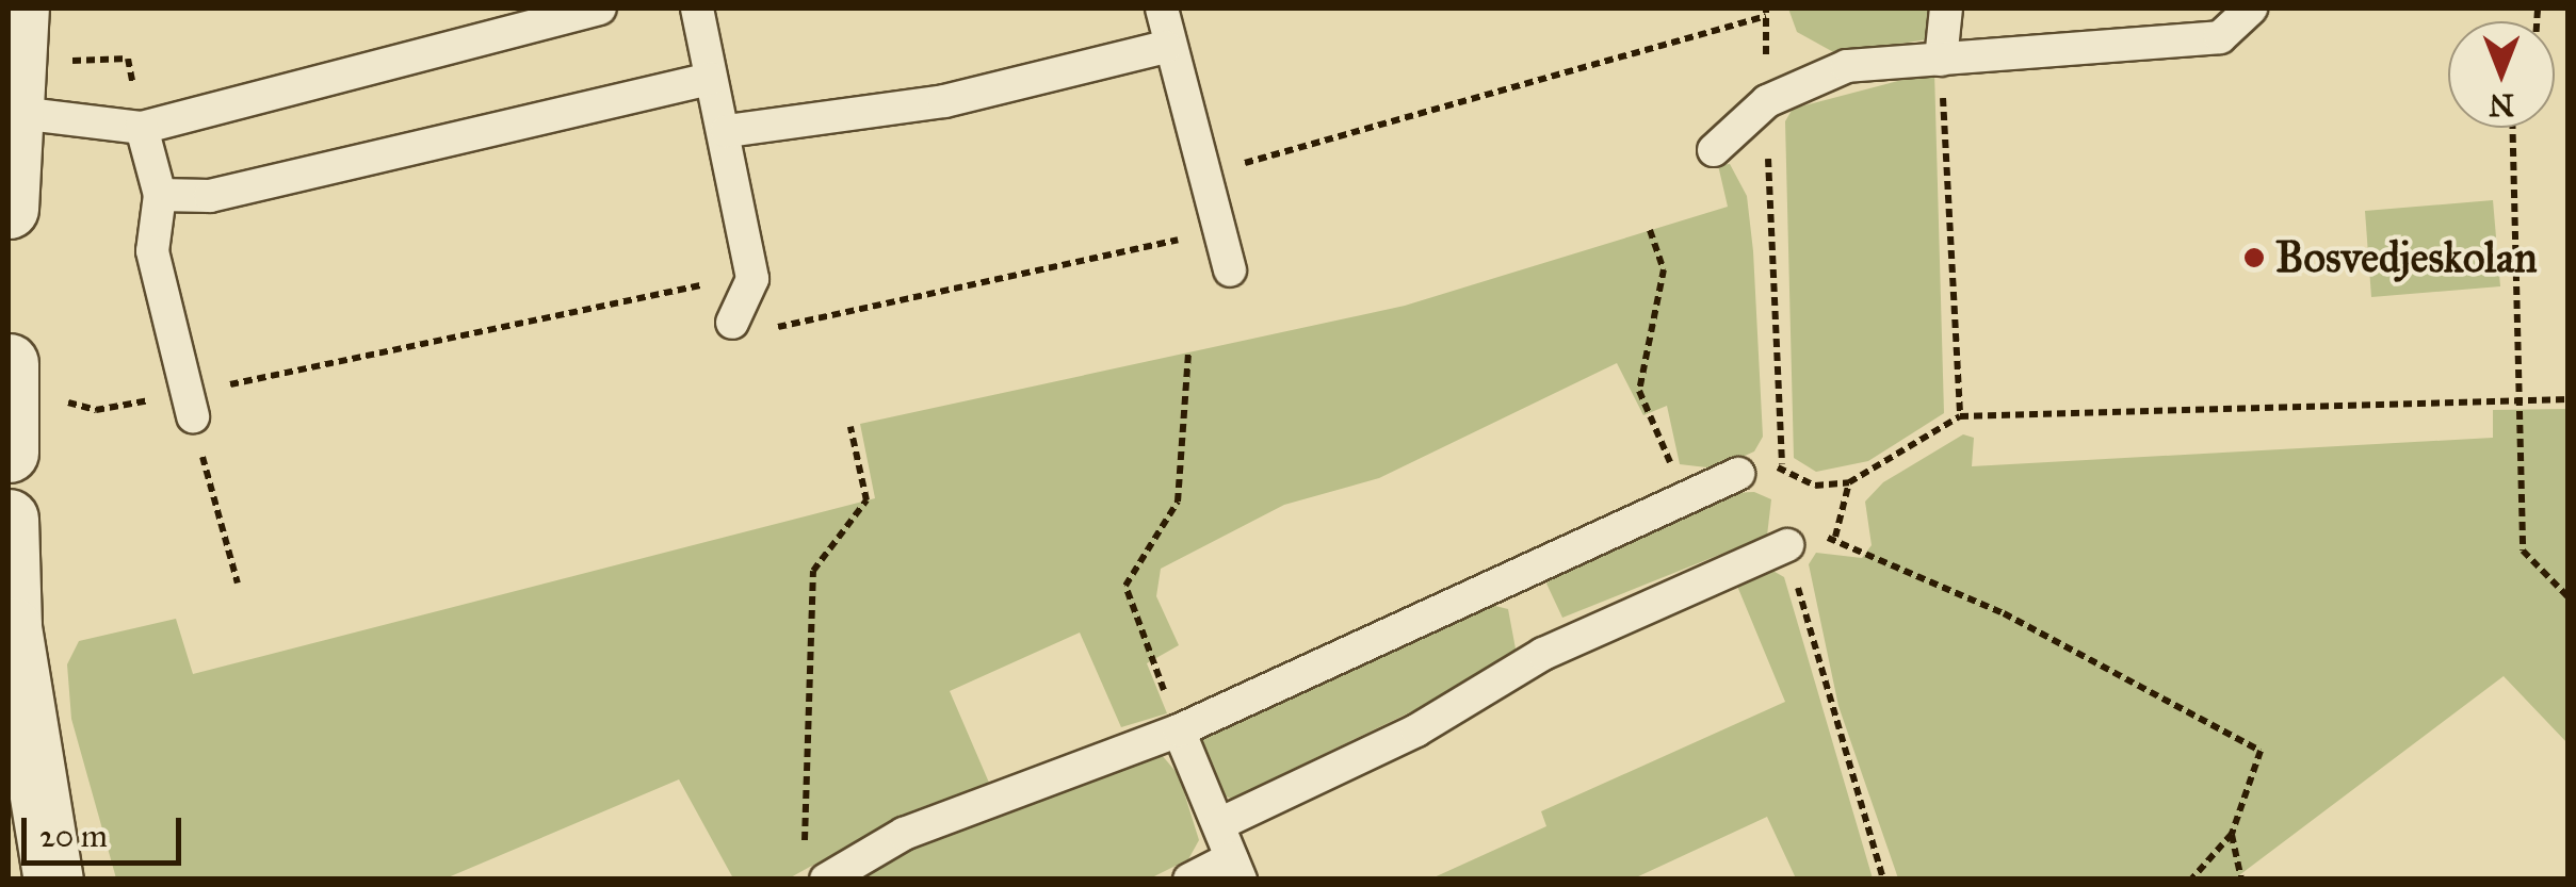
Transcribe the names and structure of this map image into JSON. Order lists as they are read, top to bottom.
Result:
{
  "places": ["Bosvedjeskolan"],
  "scale_bar": "20 m",
  "north": "bottom"
}
